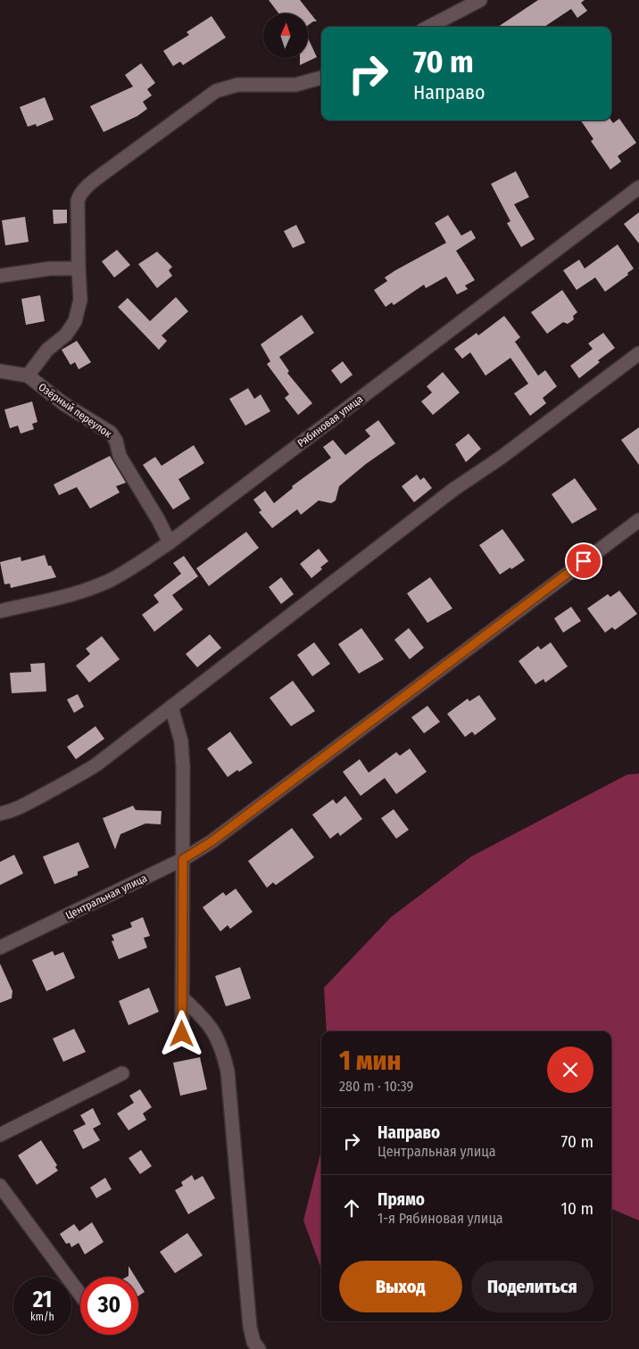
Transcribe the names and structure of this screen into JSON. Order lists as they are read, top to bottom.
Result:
{
  "streets": {
    "street": ["Озёрный переулок", "Рябиновая улица", "Центральная улица"]
  },
  "crossings": [
    ["Озёрный переулок", "Рябиновая улица"]
  ],
  "north": "top",
  "page": {
    "turn": ["70 m", "Направо"],
    "heading": ["1 мин", "280 m · 10:39"],
    "list": [
      {
        "name": "Направо",
        "note": "Центральная улица",
        "value": "70 m"
      },
      {
        "name": "Прямо",
        "note": "1-я Рябиновая улица",
        "value": "10 m"
      }
    ],
    "buttons": ["Выход", "Поделиться"],
    "speed": "21 km/h",
    "limit": "30"
  }
}
